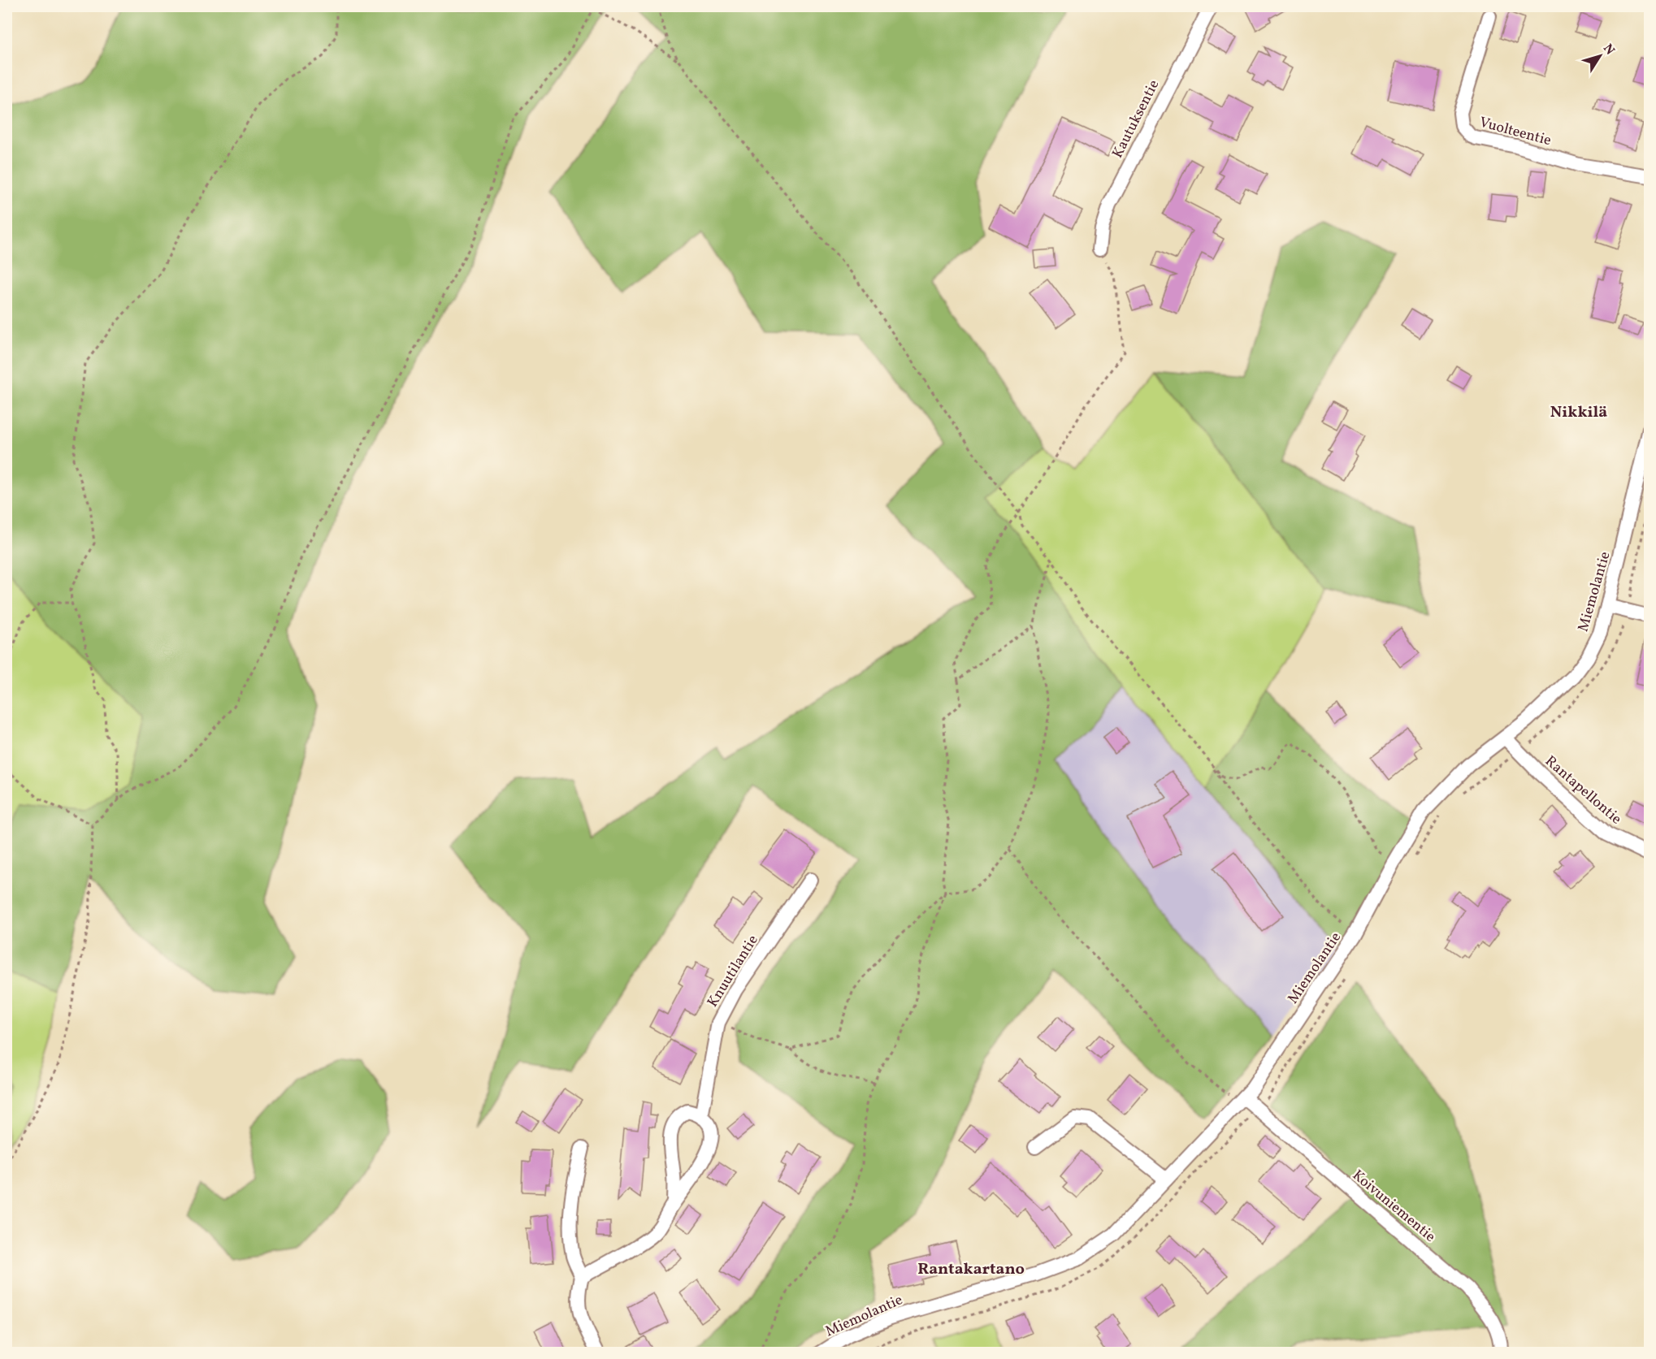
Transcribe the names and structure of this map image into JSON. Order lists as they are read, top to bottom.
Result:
{
  "streets": {
    "street": [
      "Kautuksentie",
      "Vuolteentie",
      "Miemolantie",
      "Rantapellontie",
      "Knuutilantie",
      "Koivuniementie"
    ]
  },
  "crossings": [
    ["Miemolantie", "Rantapellontie"],
    ["Miemolantie", "Koivuniementie"]
  ],
  "districts": ["Nikkilä", "Rantakartano"],
  "north": "top right"
}
